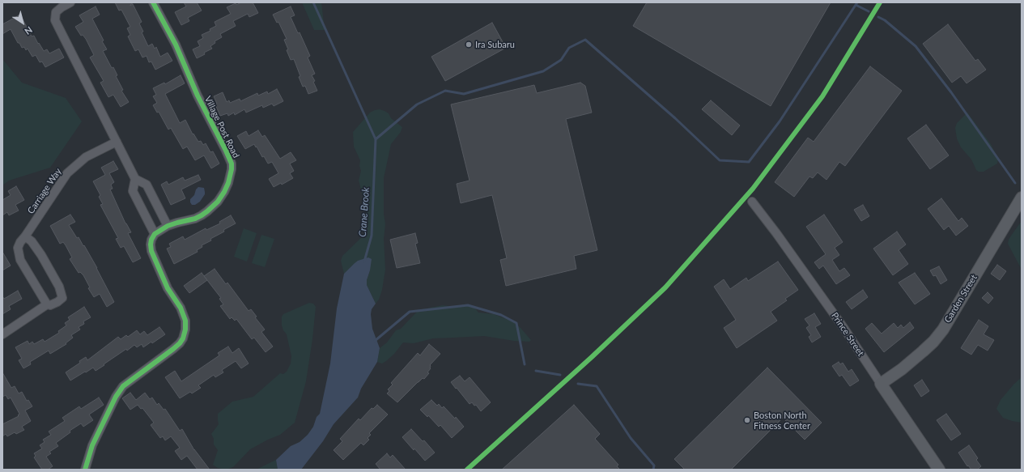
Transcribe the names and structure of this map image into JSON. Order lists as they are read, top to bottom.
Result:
{
  "streets": {
    "main road": ["Garden Street", "Prince Street"],
    "street": ["Village Post Road", "Carriage Way"]
  },
  "crossings": [
    ["Garden Street", "Prince Street"]
  ],
  "water": ["Crane Brook"],
  "places": ["Ira Subaru", "Boston North Fitness Center"],
  "north": "bottom right"
}
